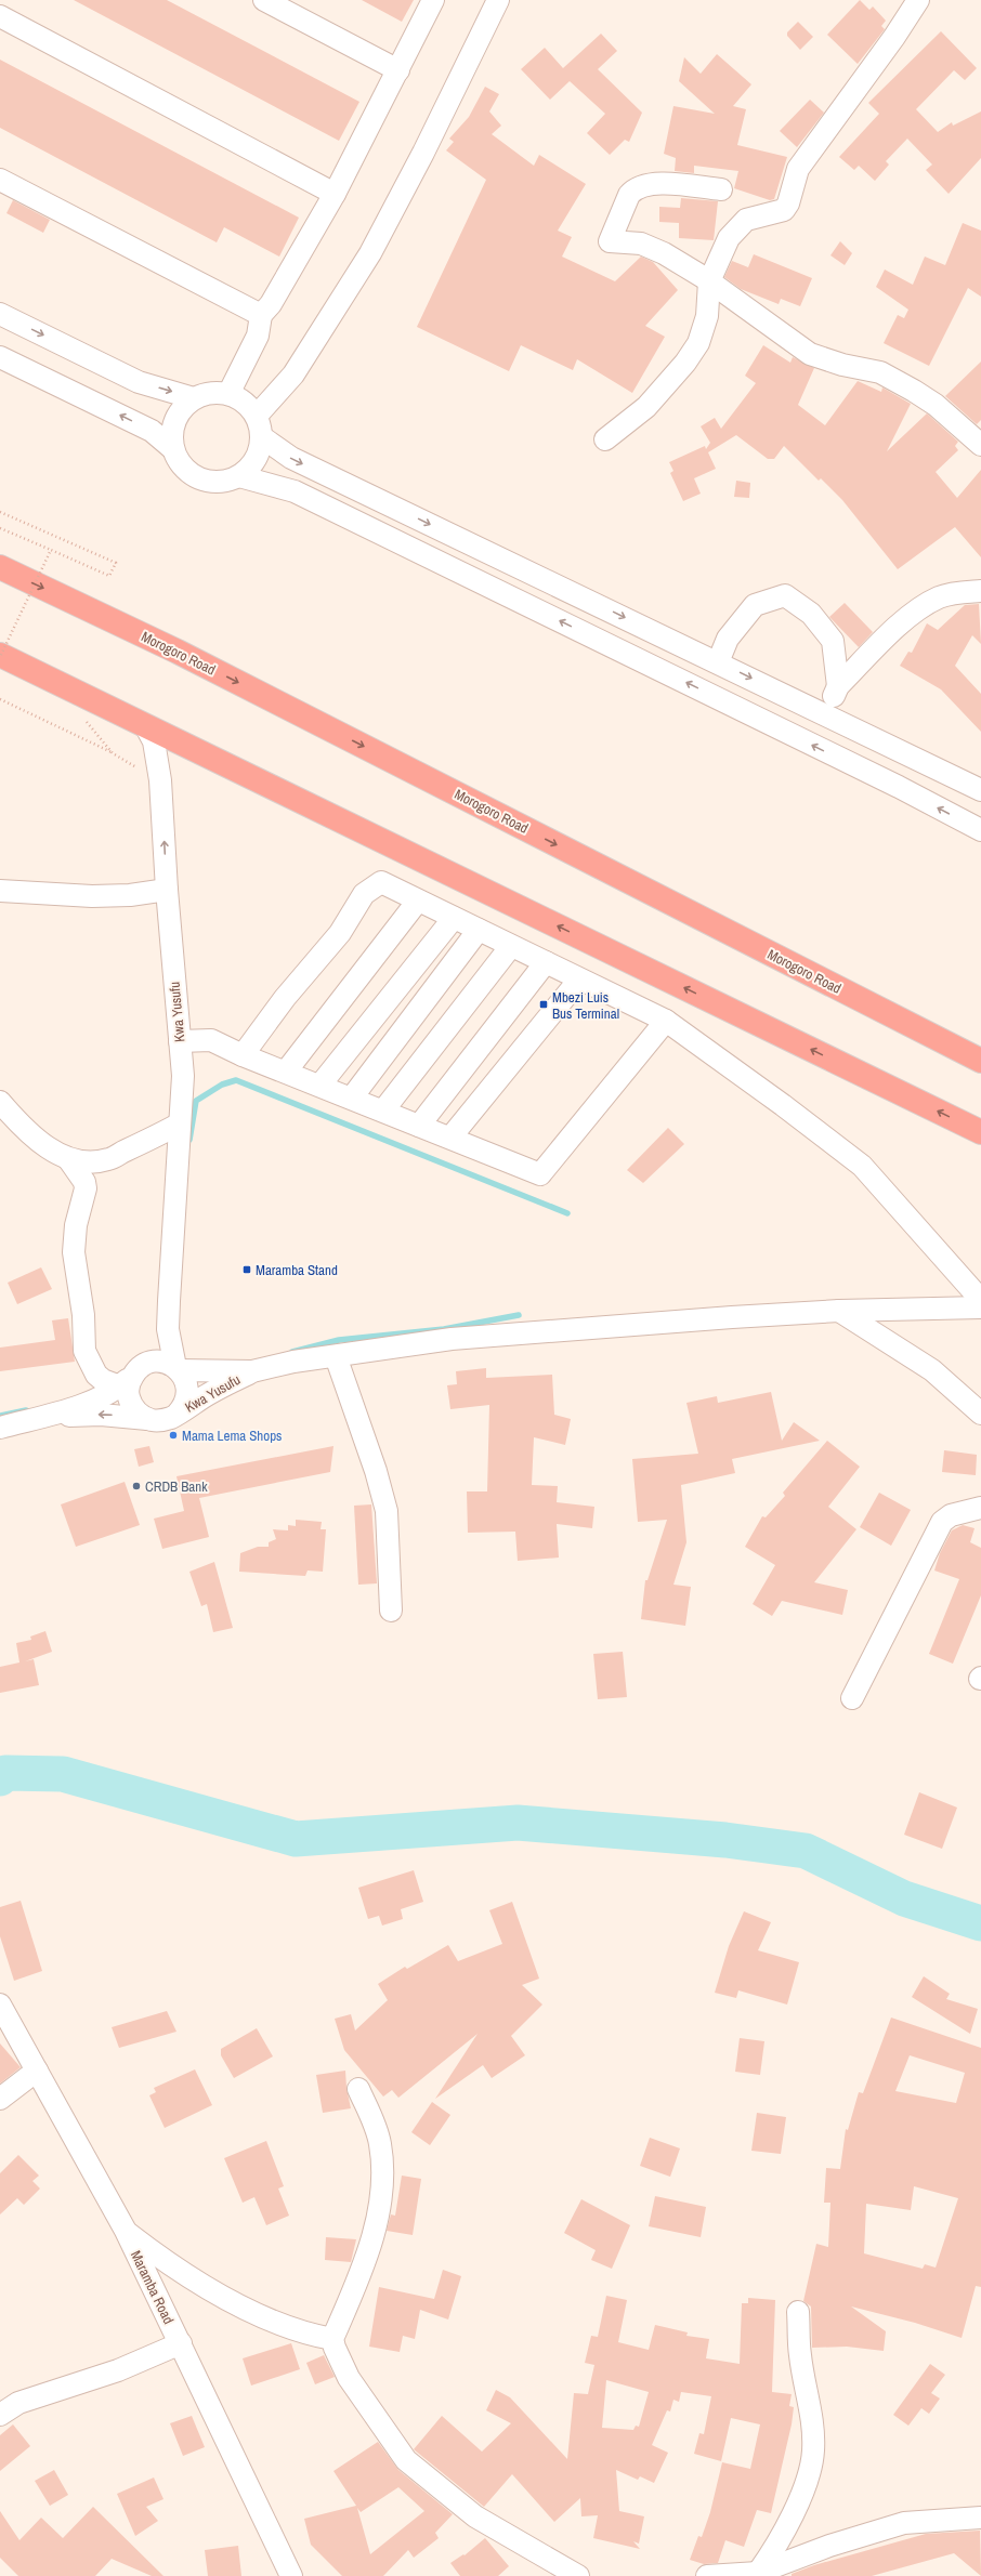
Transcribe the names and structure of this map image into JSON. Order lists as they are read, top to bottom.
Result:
{
  "streets": {
    "highway": ["Morogoro Road"],
    "street": ["Kwa Yusufu", "Maramba Road"]
  },
  "places": {
    "transit": ["Mbezi Luis Bus Terminal", "Maramba Stand"],
    "other": ["Mama Lema Shops", "CRDB Bank"]
  }
}
